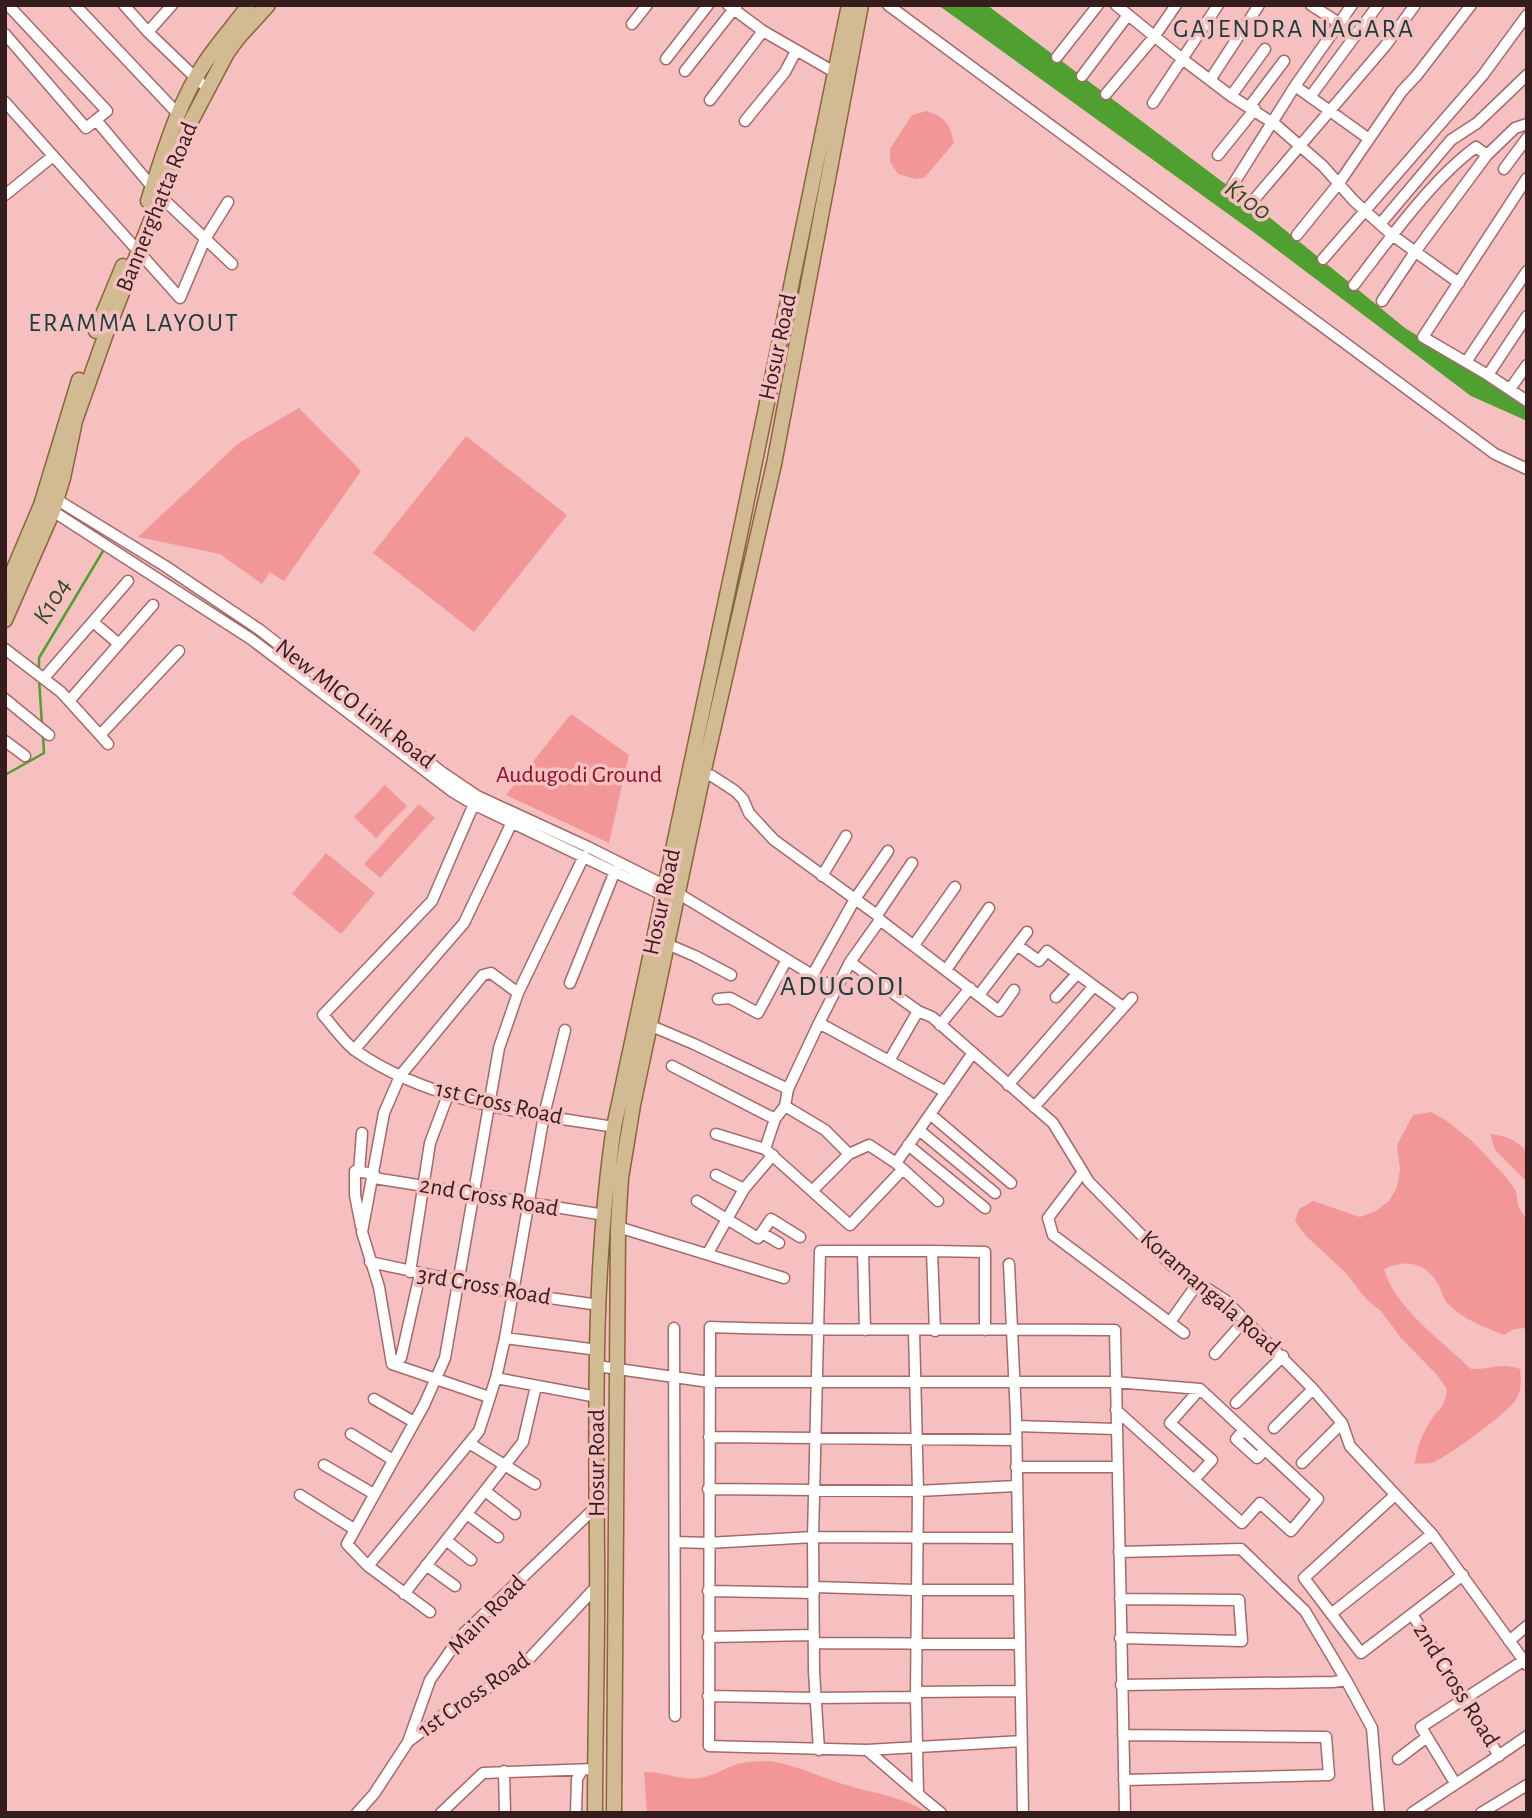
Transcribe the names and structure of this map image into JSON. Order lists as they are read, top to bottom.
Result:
{
  "streets": {
    "main road": ["Bannerghatta Road", "Hosur Road"],
    "street": [
      "New MICO Link Road",
      "1st Cross Road",
      "2nd Cross Road",
      "3rd Cross Road",
      "Koramangala Road",
      "Main Road"
    ]
  },
  "crossings": [
    ["Bannerghatta Road", "New MICO Link Road"],
    ["Hosur Road", "New MICO Link Road"],
    ["Hosur Road", "1st Cross Road"],
    ["Hosur Road", "2nd Cross Road"],
    ["Hosur Road", "3rd Cross Road"],
    ["Hosur Road", "Main Road"],
    ["New MICO Link Road", "1st Cross Road"],
    ["1st Cross Road", "Main Road"]
  ],
  "districts": ["GAJENDRA NAGARA", "ERAMMA LAYOUT", "ADUGODI"],
  "water": ["K100", "K104"],
  "parks": ["Audugodi Ground"]
}
